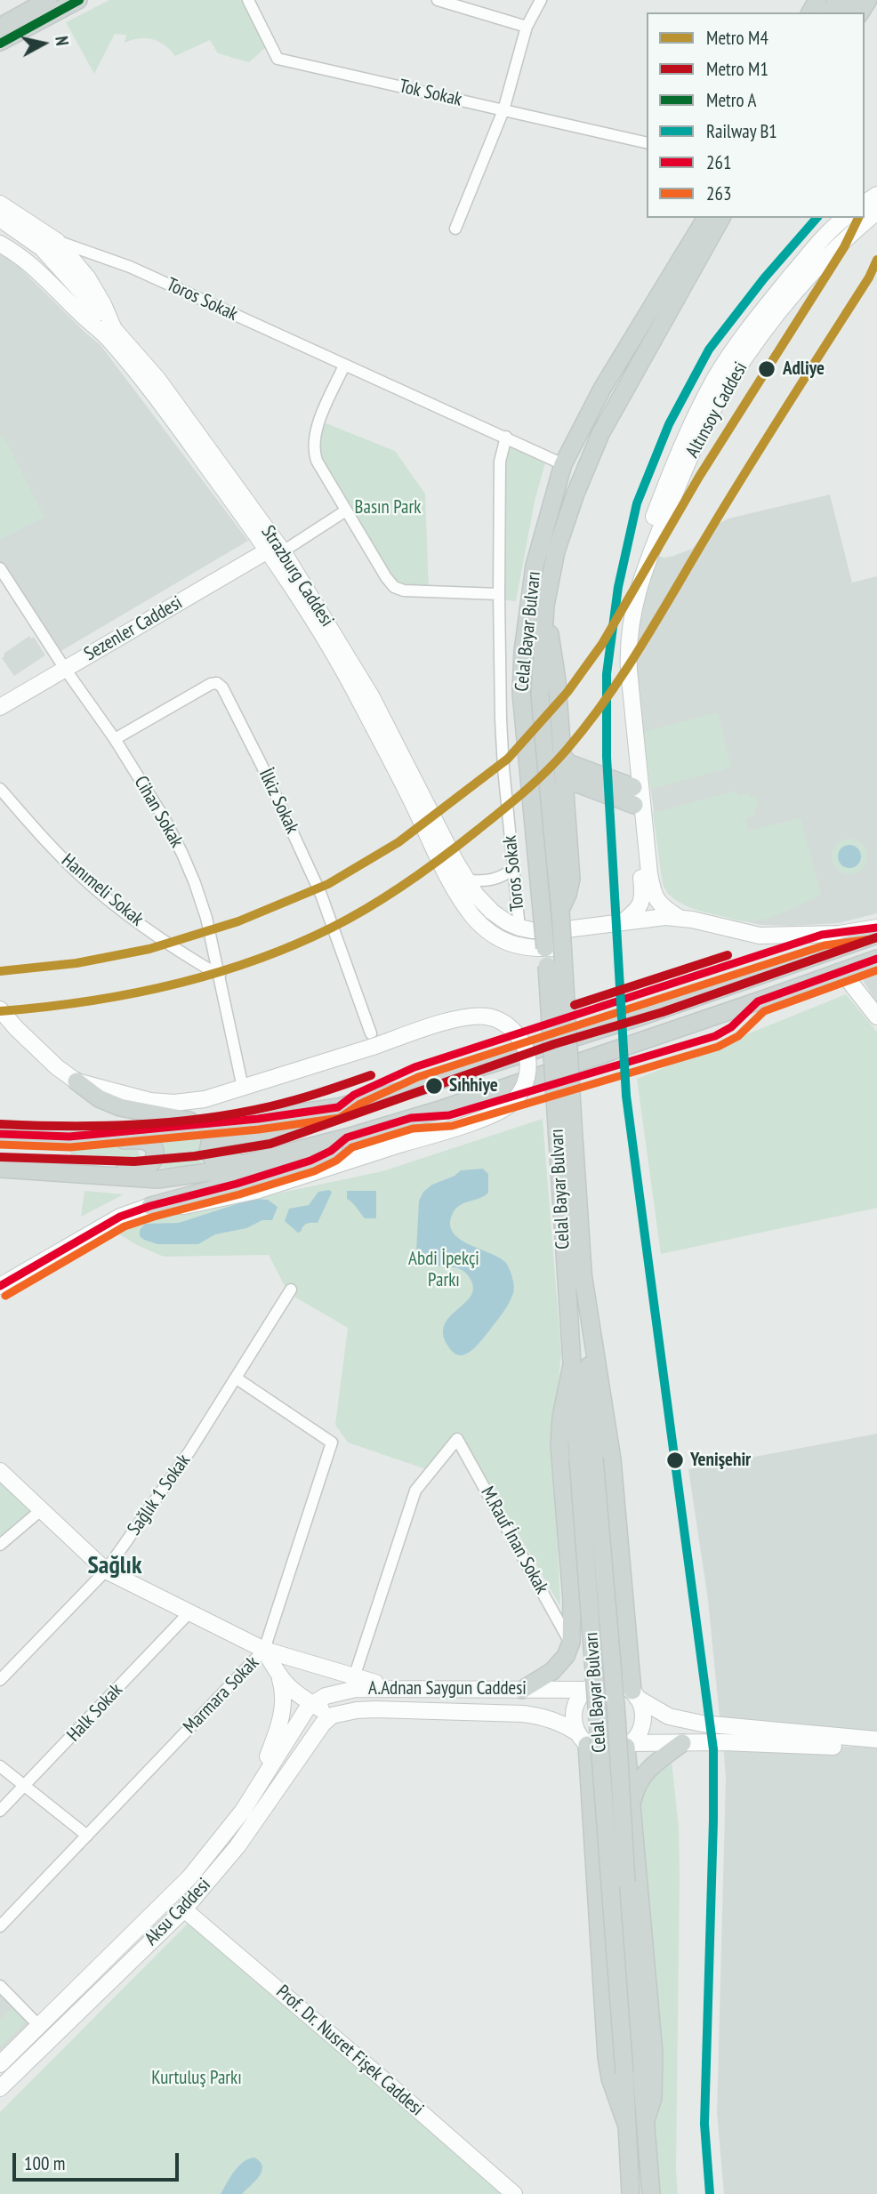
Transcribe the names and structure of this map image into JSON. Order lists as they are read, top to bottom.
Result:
{
  "streets": {
    "main road": [
      "Altınsoy Caddesi",
      "Strazburg Caddesi",
      "Sezenler Caddesi",
      "Celal Bayar Bulvarı",
      "A.Adnan Saygun Caddesi",
      "Aksu Caddesi",
      "Prof. Dr. Nusret Fişek Caddesi"
    ],
    "street": [
      "Tok Sokak",
      "Toros Sokak",
      "İlkiz Sokak",
      "Cihan Sokak",
      "Hanımeli Sokak",
      "Sağlık 1 Sokak",
      "M.Rauf İnan Sokak",
      "Marmara Sokak",
      "Halk Sokak"
    ]
  },
  "crossings": [
    ["Toros Sokak", "Strazburg Caddesi"],
    ["Toros Sokak", "Celal Bayar Bulvarı"],
    ["Altınsoy Caddesi", "Strazburg Caddesi"],
    ["Strazburg Caddesi", "Sezenler Caddesi"],
    ["Strazburg Caddesi", "Celal Bayar Bulvarı"],
    ["Sezenler Caddesi", "Cihan Sokak"],
    ["İlkiz Sokak", "Cihan Sokak"],
    ["Cihan Sokak", "Hanımeli Sokak"],
    ["Sağlık 1 Sokak", "Marmara Sokak"],
    ["A.Adnan Saygun Caddesi", "Aksu Caddesi"],
    ["Aksu Caddesi", "Prof. Dr. Nusret Fişek Caddesi"]
  ],
  "districts": ["Sağlık"],
  "parks": ["Basın Park", "Abdi İpekçi Parkı", "Kurtuluş Parkı"],
  "places": ["Adliye", "Sıhhiye", "Yenişehir"],
  "lines": [
    "metro line A",
    "metro line M4",
    "rail line B1",
    "transit line 261",
    "metro line M1",
    "transit line 263"
  ],
  "legend": [
    "Metro M4",
    "Metro M1",
    "Metro A",
    "Railway B1",
    "261",
    "263"
  ],
  "scale_bar": "100 m",
  "north": "right"
}
